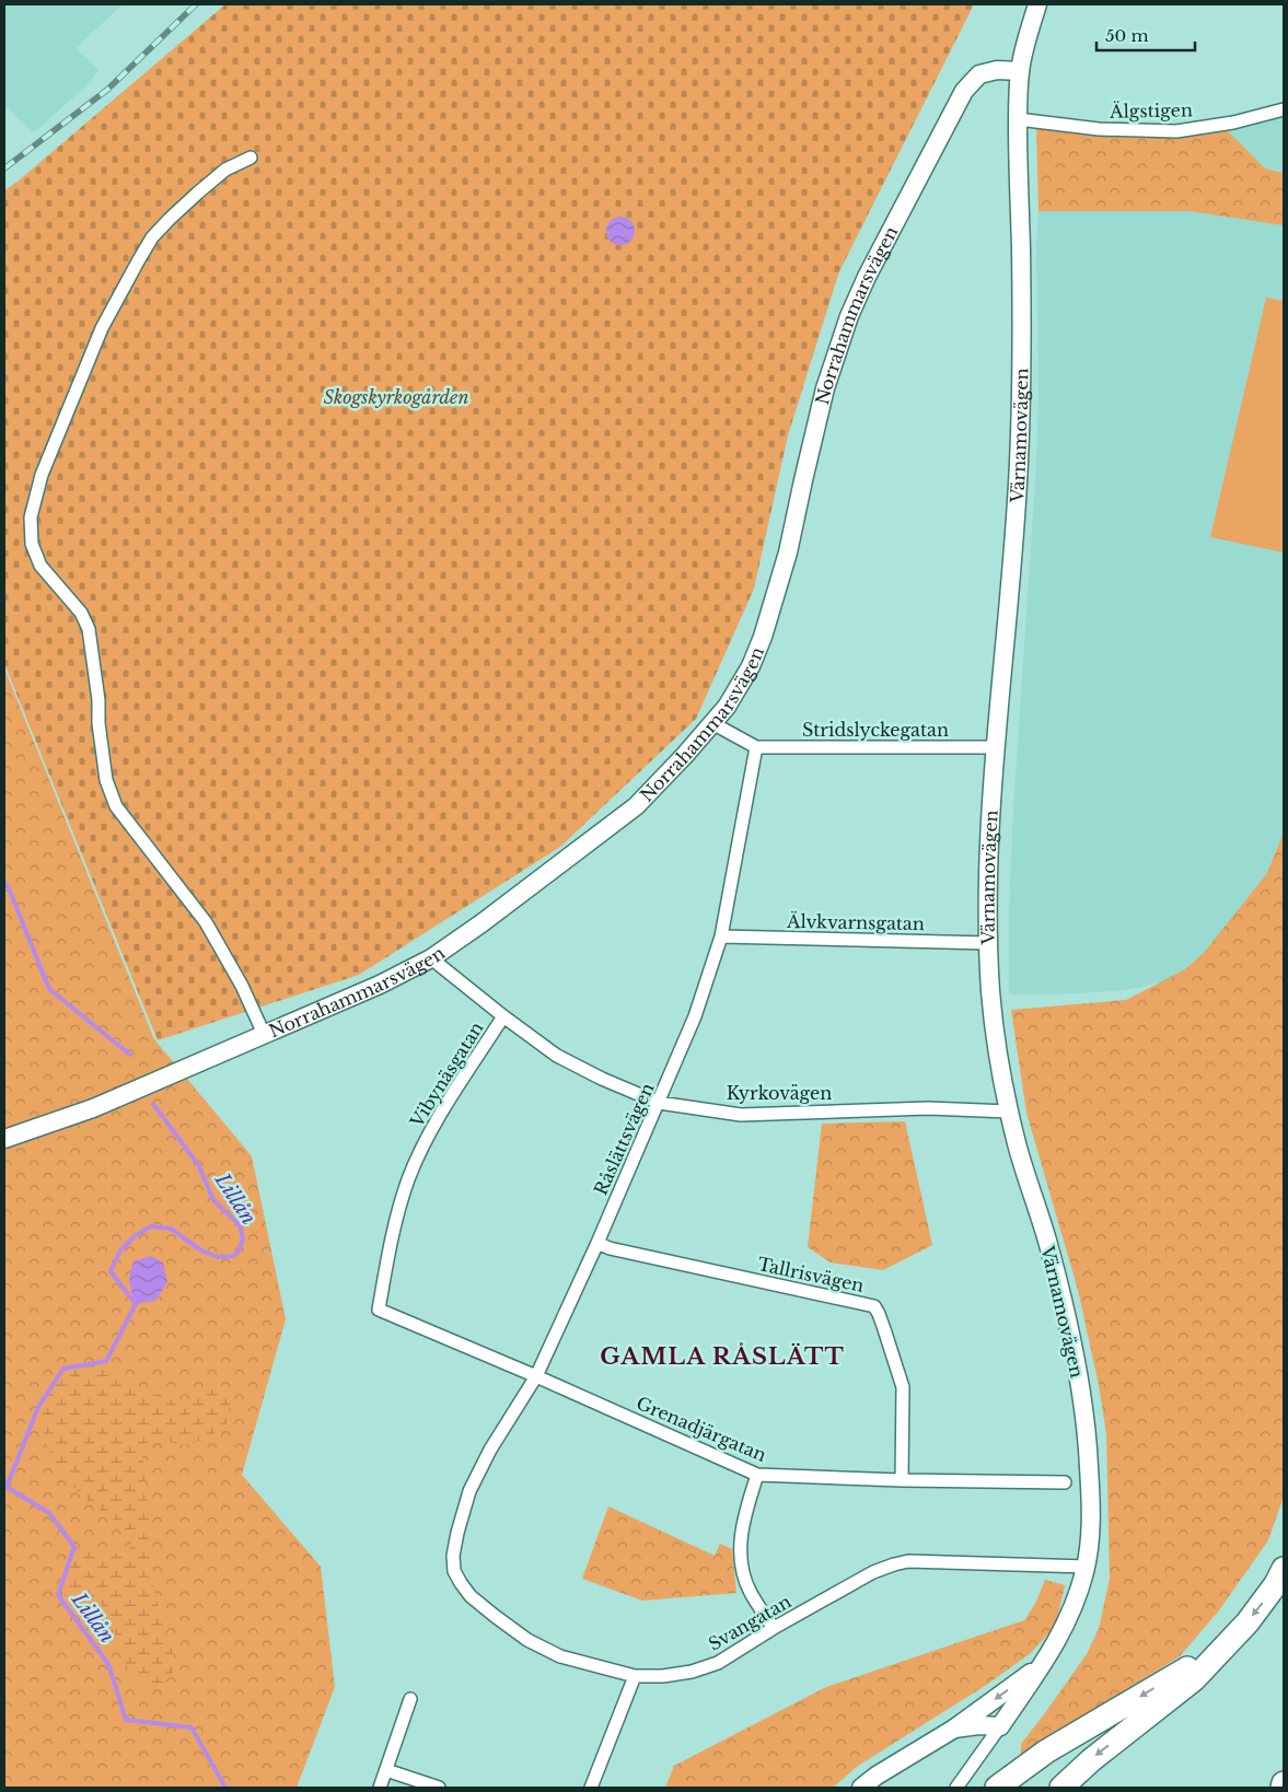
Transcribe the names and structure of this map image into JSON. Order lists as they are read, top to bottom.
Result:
{
  "streets": {
    "street": [
      "Älgstigen",
      "Norrahammarsvägen",
      "Värnamovägen",
      "Stridslyckegatan",
      "Älvkvarnsgatan",
      "Vibynäsgatan",
      "Kyrkovägen",
      "Råslättsvägen",
      "Tallrisvägen",
      "Grenadjärgatan",
      "Svangatan"
    ]
  },
  "crossings": [
    ["Älgstigen", "Värnamovägen"],
    ["Norrahammarsvägen", "Värnamovägen"],
    ["Norrahammarsvägen", "Kyrkovägen"],
    ["Värnamovägen", "Stridslyckegatan"],
    ["Värnamovägen", "Älvkvarnsgatan"],
    ["Värnamovägen", "Kyrkovägen"],
    ["Värnamovägen", "Svangatan"],
    ["Stridslyckegatan", "Råslättsvägen"],
    ["Älvkvarnsgatan", "Råslättsvägen"],
    ["Vibynäsgatan", "Kyrkovägen"],
    ["Vibynäsgatan", "Grenadjärgatan"],
    ["Kyrkovägen", "Råslättsvägen"],
    ["Råslättsvägen", "Tallrisvägen"],
    ["Råslättsvägen", "Grenadjärgatan"],
    ["Råslättsvägen", "Svangatan"],
    ["Tallrisvägen", "Grenadjärgatan"]
  ],
  "districts": ["GAMLA RÅSLÄTT"],
  "water": ["Lillån"],
  "parks": ["Skogskyrkogården"],
  "scale_bar": "50 m"
}
